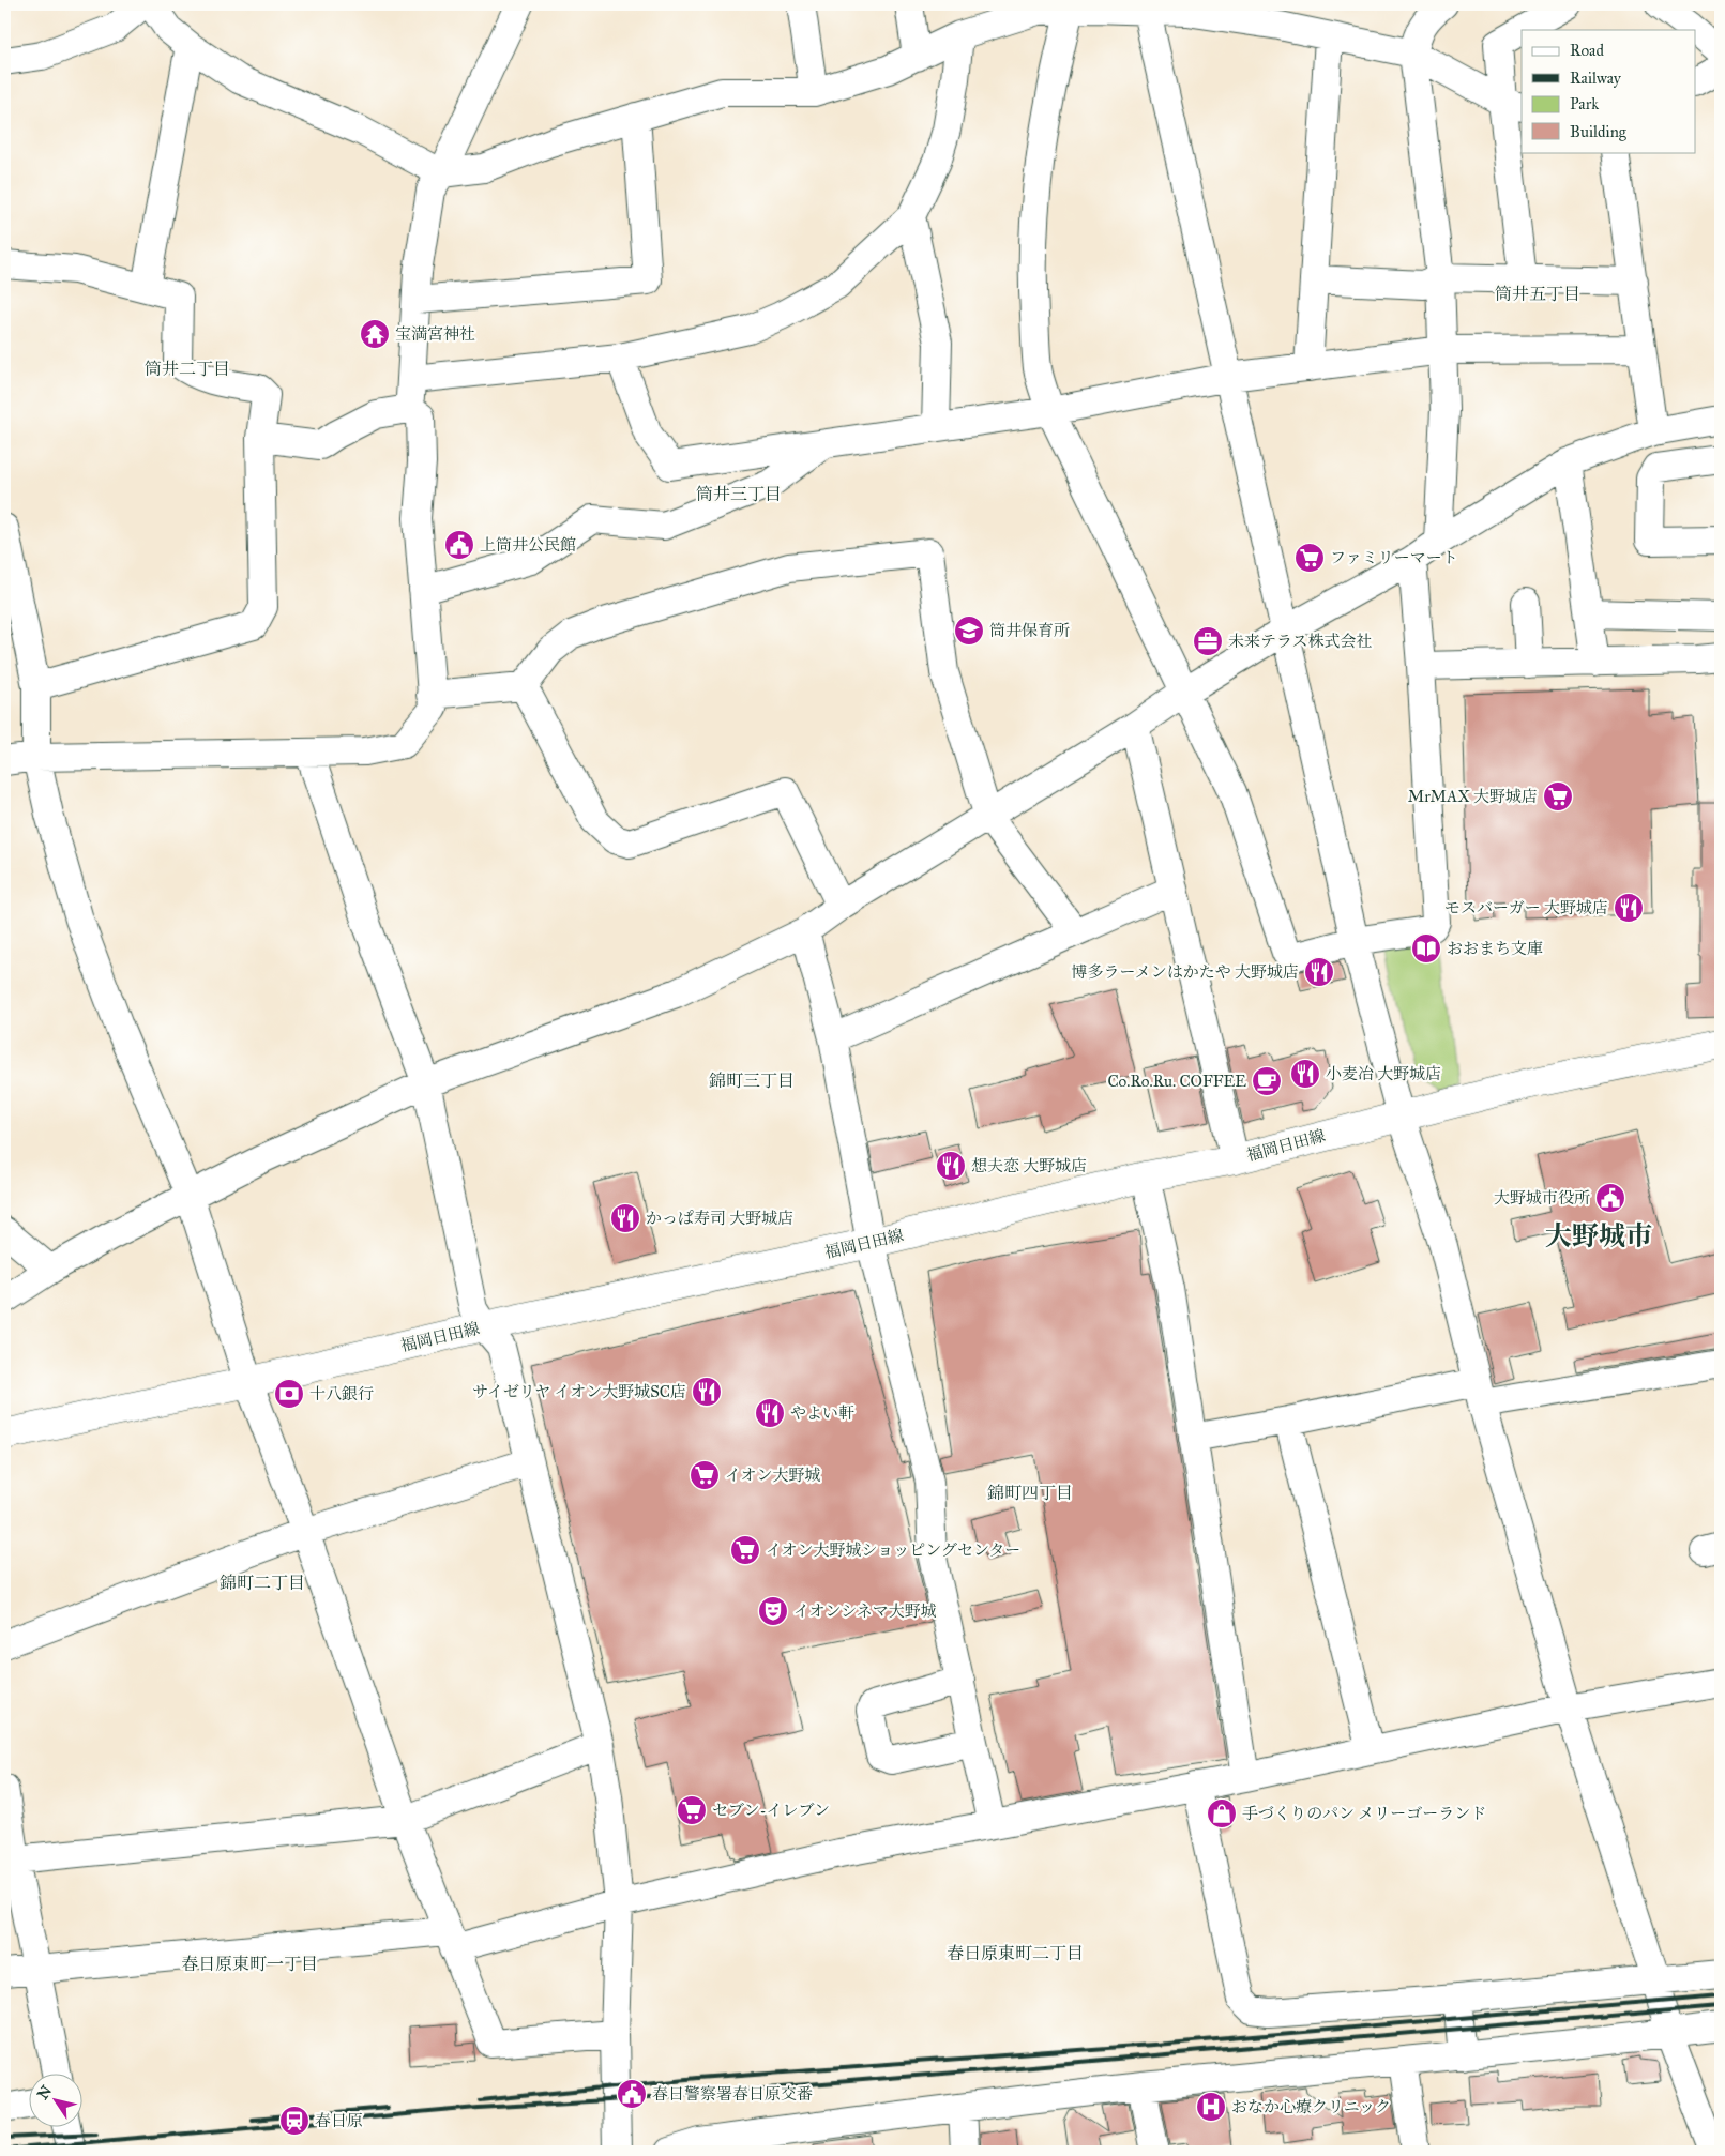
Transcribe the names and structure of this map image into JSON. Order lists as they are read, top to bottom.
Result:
{
  "streets": {
    "main road": ["福岡日田線"]
  },
  "districts": [
    "筒井五丁目",
    "筒井二丁目",
    "筒井三丁目",
    "錦町三丁目",
    "大野城市",
    "錦町四丁目",
    "錦町二丁目",
    "春日原東町二丁目",
    "春日原東町一丁目"
  ],
  "places": {
    "temple": ["宝満宮神社"],
    "public building": ["上筒井公民館", "大野城市役所", "春日警察署春日原交番"],
    "supermarket": [
      "ファミリーマート",
      "MrMAX 大野城店",
      "イオン大野城",
      "イオン大野城ショッピングセンター",
      "セブン-イレブン"
    ],
    "school or university": ["筒井保育所"],
    "office": ["未来テラス株式会社"],
    "restaurant": [
      "モスバーガー 大野城店",
      "博多ラーメンはかたや 大野城店",
      "小麦冶 大野城店",
      "想夫恋 大野城店",
      "かっぱ寿司 大野城店",
      "サイゼリヤ イオン大野城SC店",
      "やよい軒"
    ],
    "library": ["おおまち文庫"],
    "cafe": ["Co.Ro.Ru. COFFEE"],
    "bank": ["十八銀行"],
    "theatre": ["イオンシネマ大野城"],
    "shop": ["手づくりのパン メリーゴーランド"],
    "hospital": ["おなか心療クリニック"],
    "station": ["春日原"]
  },
  "legend": [
    "Road",
    "Railway",
    "Park",
    "Building"
  ],
  "north": "top left"
}
